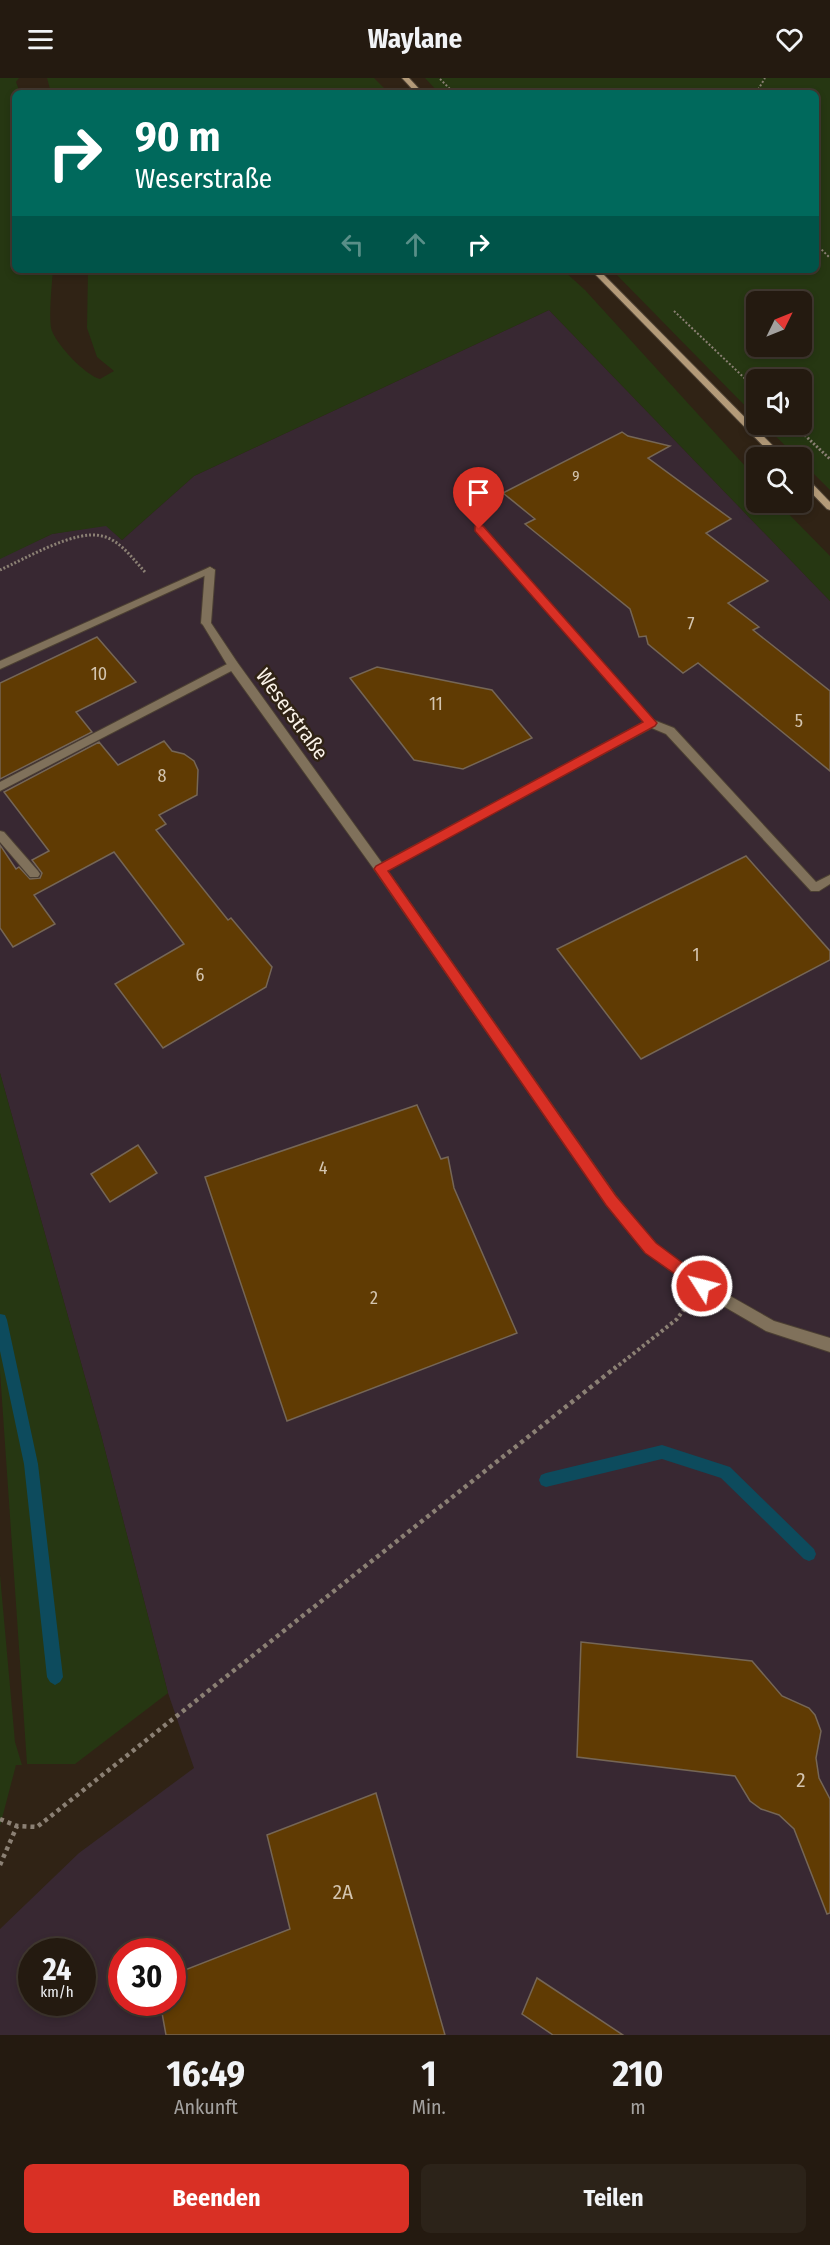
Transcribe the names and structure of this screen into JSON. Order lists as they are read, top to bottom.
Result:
{
  "streets": {
    "street": ["Weserstraße"]
  },
  "house_numbers": [
    "9",
    "7",
    "10",
    "11",
    "5",
    "8",
    "1",
    "6",
    "4",
    "2",
    "2",
    "2A"
  ],
  "north": "top right",
  "page": {
    "header": "Waylane",
    "turn": ["90 m", "Weserstraße"],
    "speed": "24 km/h",
    "limit": "30",
    "eta": [
      "16:49",
      "Ankunft",
      "1",
      "Min.",
      "210",
      "m"
    ],
    "buttons": ["Beenden", "Teilen"]
  }
}
